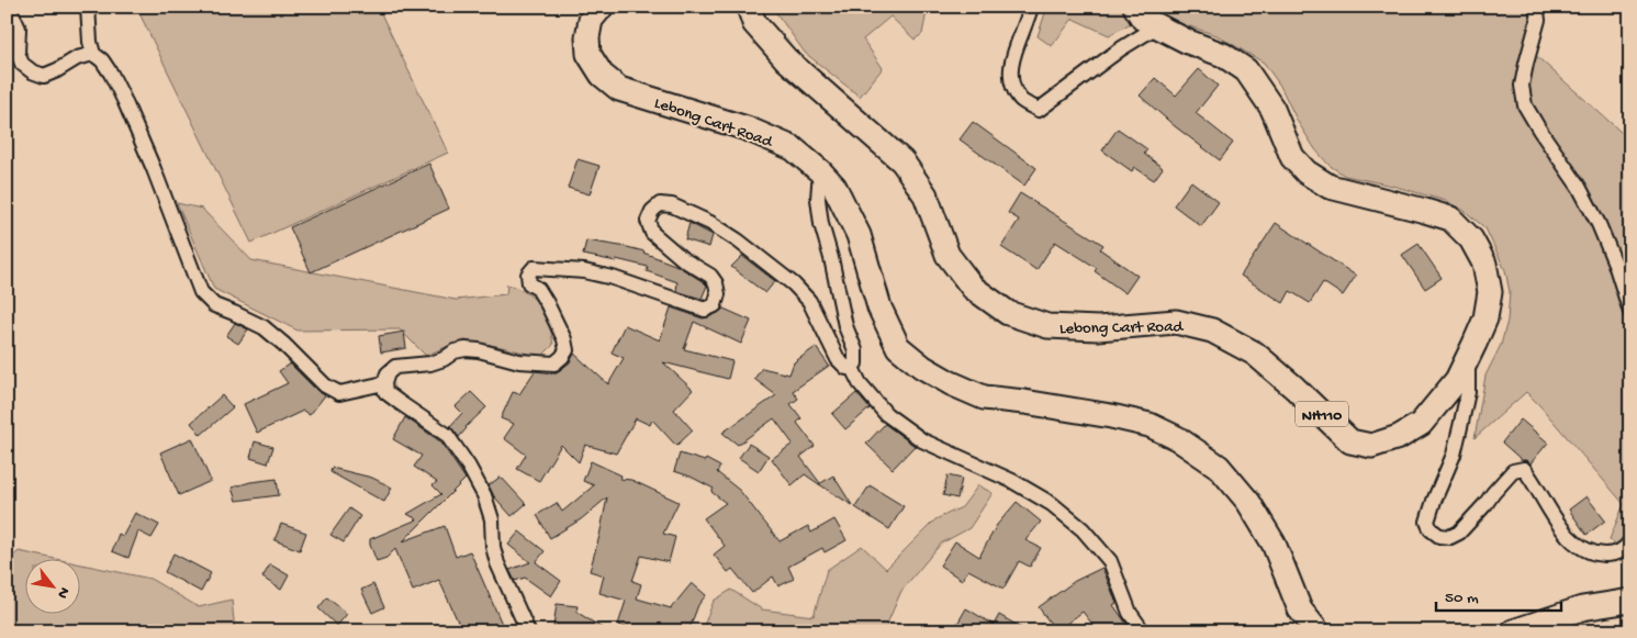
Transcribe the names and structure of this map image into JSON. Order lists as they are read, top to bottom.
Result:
{
  "streets": {
    "highway": ["Lebong Cart Road", "NH110"]
  },
  "scale_bar": "50 m",
  "north": "bottom right"
}
